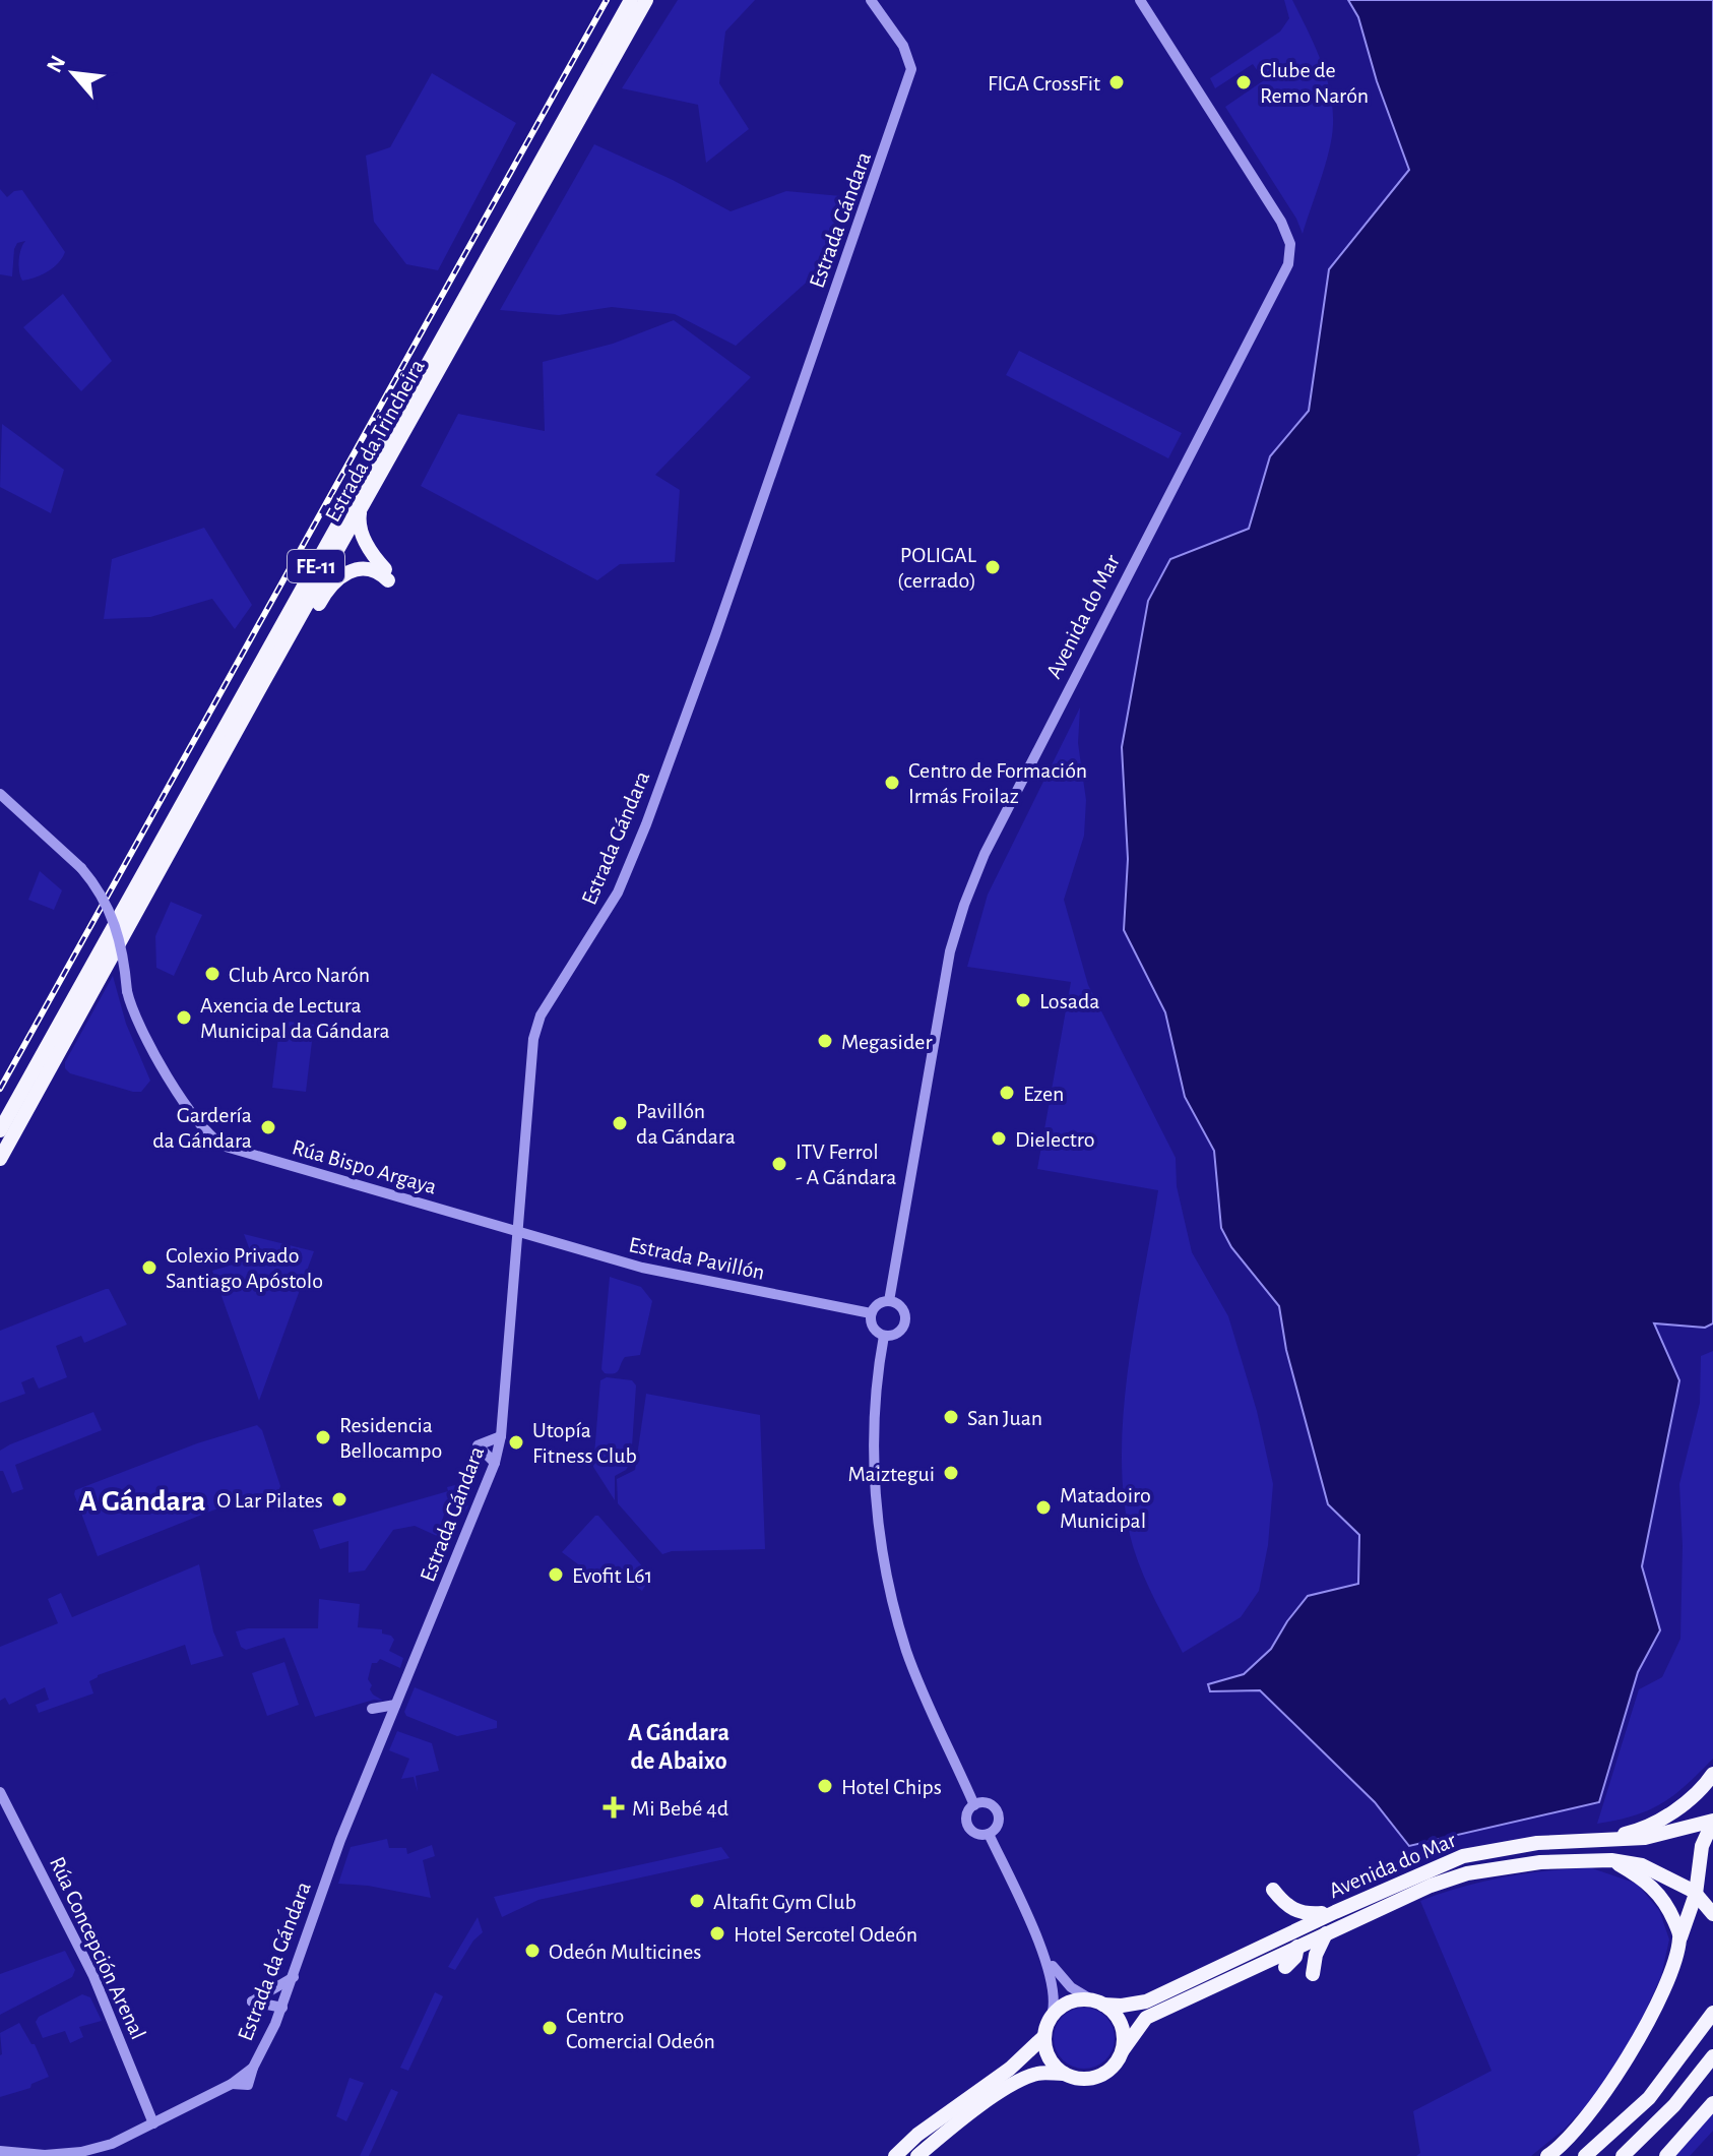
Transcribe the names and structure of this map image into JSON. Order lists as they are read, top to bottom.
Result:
{
  "streets": {
    "highway": ["Estrada da Trincheira", "FE-11", "Avenida do Mar"],
    "street": [
      "Estrada Gándara",
      "Rúa Bispo Argaya",
      "Estrada Pavillón",
      "Rúa Concepción Arenal",
      "Estrada da Gándara"
    ]
  },
  "crossings": [
    ["Estrada Gándara", "Rúa Bispo Argaya"],
    ["Estrada Gándara", "Estrada Pavillón"],
    ["Estrada Gándara", "Estrada da Gándara"],
    ["Avenida do Mar", "Estrada Pavillón"],
    ["Rúa Bispo Argaya", "Estrada Pavillón"],
    ["Rúa Concepción Arenal", "Estrada da Gándara"]
  ],
  "districts": ["A Gándara", "A Gándara de Abaixo"],
  "places": {
    "other": [
      "FIGA CrossFit",
      "Clube de Remo Narón",
      "POLIGAL (cerrado)",
      "Centro de Formación Irmás Froilaz",
      "Club Arco Narón",
      "Losada",
      "Axencia de Lectura Municipal da Gándara",
      "Megasider",
      "Ezen",
      "Pavillón da Gándara",
      "Gardería da Gándara",
      "Dielectro",
      "ITV Ferrol - A Gándara",
      "Colexio Privado Santiago Apóstolo",
      "San Juan",
      "Residencia Bellocampo",
      "Utopía Fitness Club",
      "Maiztegui",
      "O Lar Pilates",
      "Matadoiro Municipal",
      "Evofit L61",
      "Hotel Chips",
      "Altafit Gym Club",
      "Hotel Sercotel Odeón",
      "Odeón Multicines",
      "Centro Comercial Odeón"
    ],
    "health": ["Mi Bebé 4d"]
  },
  "north": "top left"
}
